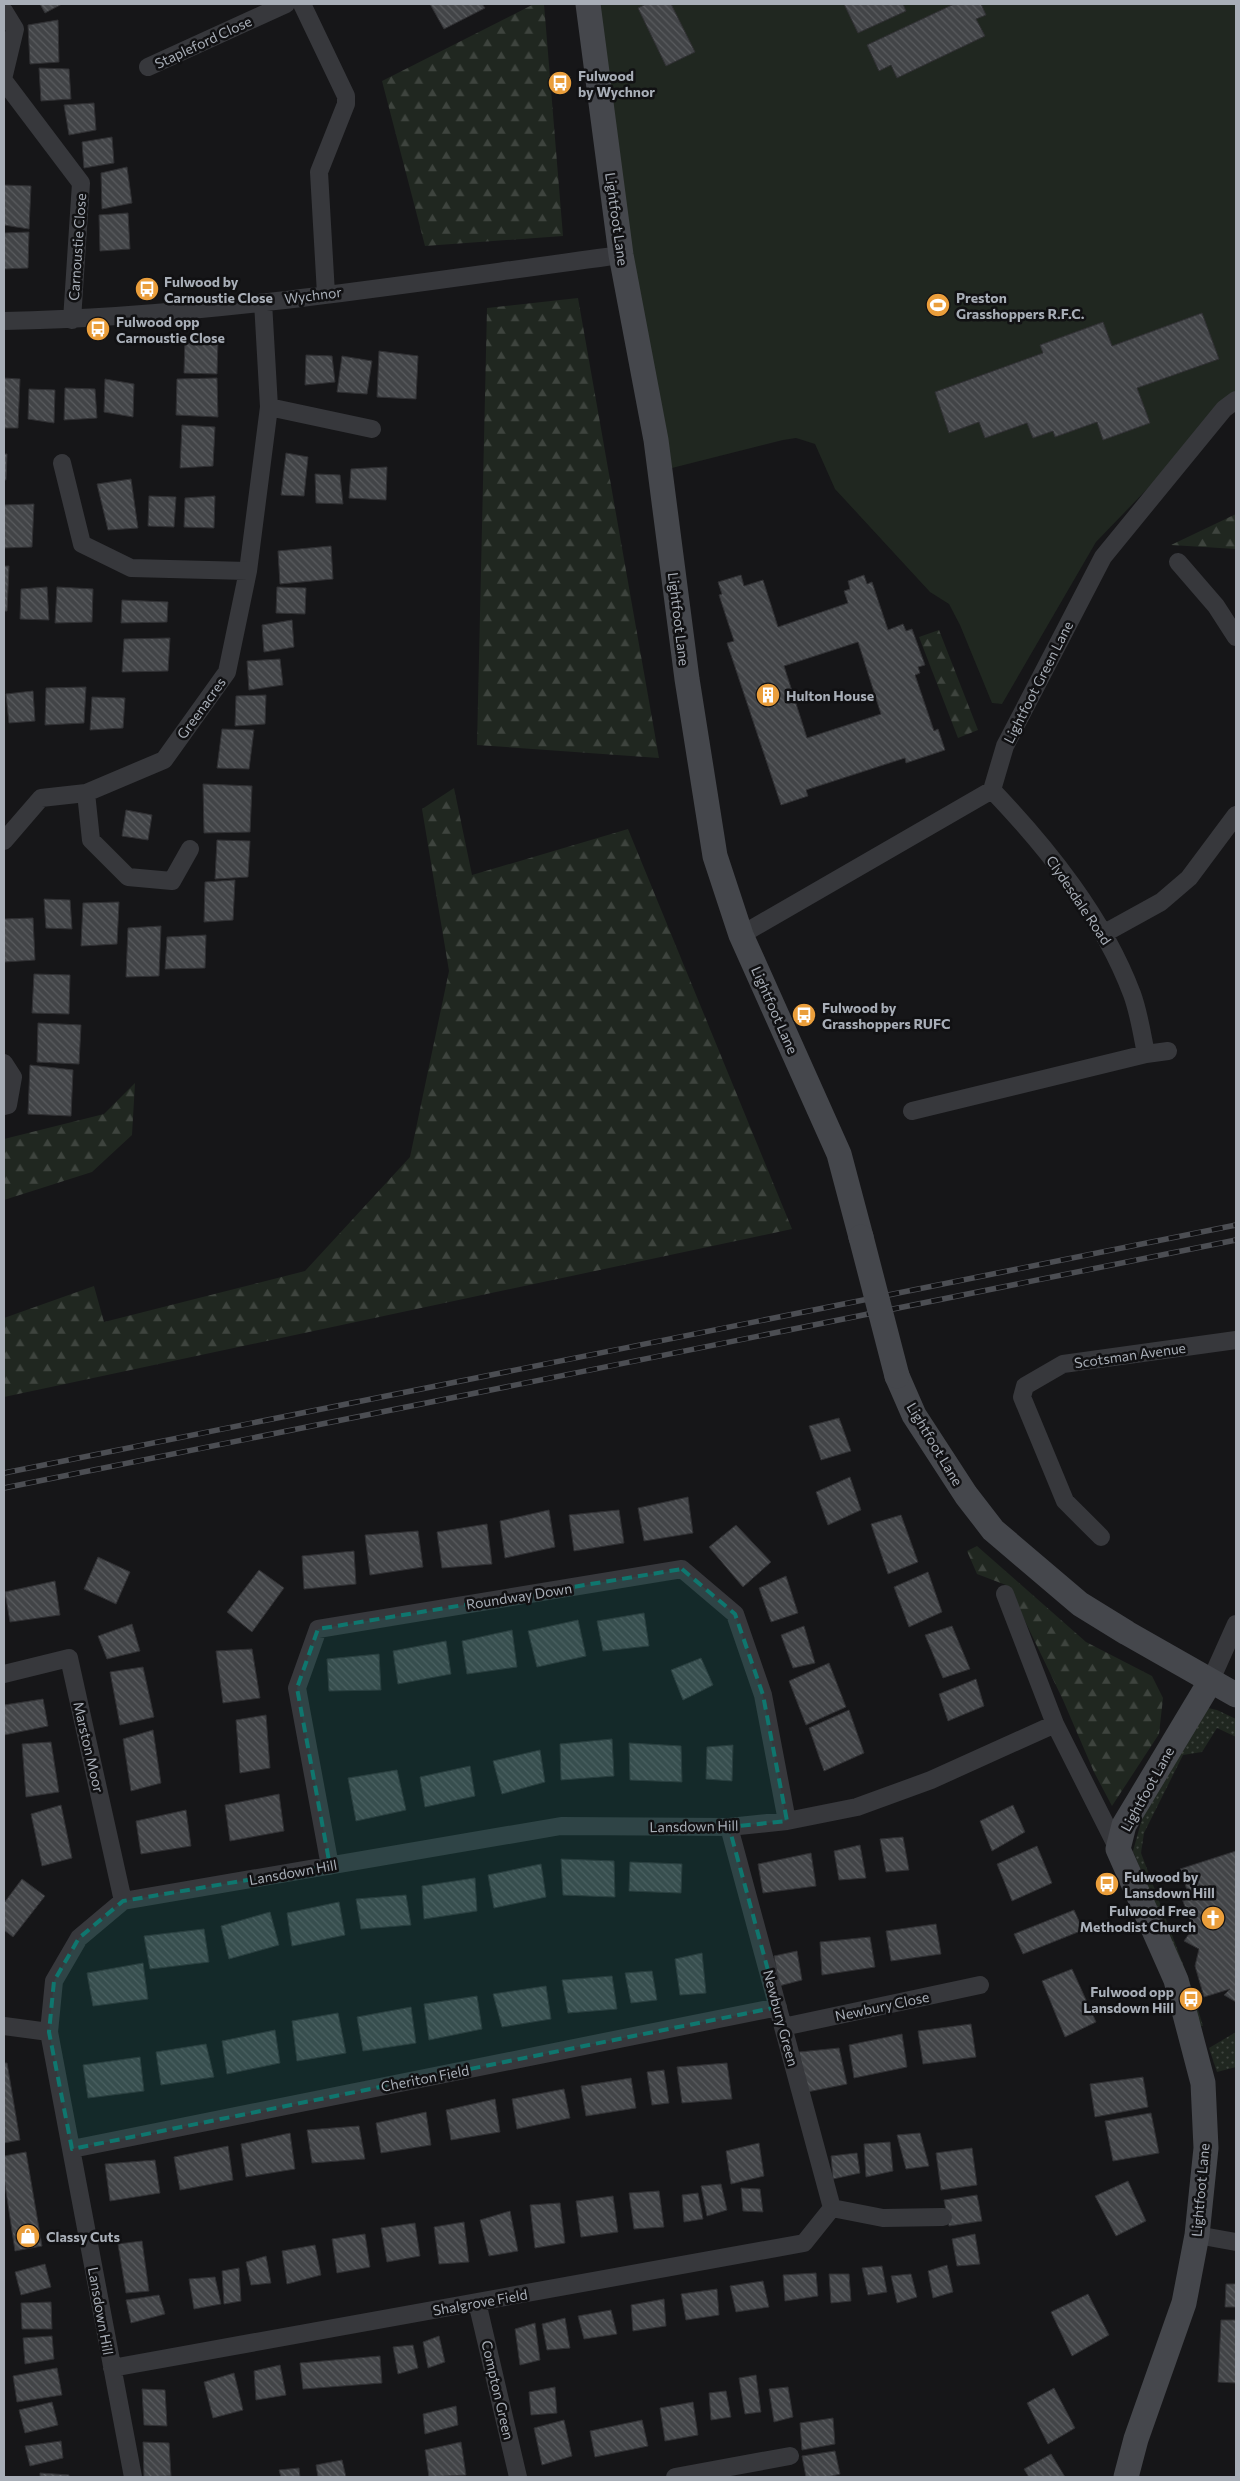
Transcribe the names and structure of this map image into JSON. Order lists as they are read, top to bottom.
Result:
{
  "streets": {
    "main road": ["Lightfoot Lane"],
    "street": [
      "Stapleford Close",
      "Carnoustie Close",
      "Wychnor",
      "Lightfoot Green Lane",
      "Greenacres",
      "Clydesdale Road",
      "Scotsman Avenue",
      "Roundway Down",
      "Marston Moor",
      "Lansdown Hill",
      "Newbury Close",
      "Newbury Green",
      "Cheriton Field",
      "Shalgrove Field",
      "Compton Green"
    ]
  },
  "crossings": [
    ["Lightfoot Lane", "Wychnor"],
    ["Lightfoot Lane", "Lansdown Hill"],
    ["Carnoustie Close", "Wychnor"],
    ["Wychnor", "Greenacres"],
    ["Lightfoot Green Lane", "Clydesdale Road"],
    ["Roundway Down", "Lansdown Hill"],
    ["Marston Moor", "Lansdown Hill"],
    ["Lansdown Hill", "Newbury Green"],
    ["Lansdown Hill", "Cheriton Field"],
    ["Lansdown Hill", "Shalgrove Field"],
    ["Newbury Close", "Newbury Green"],
    ["Newbury Green", "Cheriton Field"],
    ["Newbury Green", "Shalgrove Field"],
    ["Shalgrove Field", "Compton Green"]
  ],
  "places": {
    "bus stop": [
      "Fulwood by Wychnor",
      "Fulwood by Carnoustie Close",
      "Fulwood opp Carnoustie Close",
      "Fulwood by Grasshoppers RUFC",
      "Fulwood by Lansdown Hill",
      "Fulwood opp Lansdown Hill"
    ],
    "sports": ["Preston Grasshoppers R.F.C."],
    "building": ["Hulton House"],
    "church": ["Fulwood Free Methodist Church"],
    "shop": ["Classy Cuts"]
  }
}
